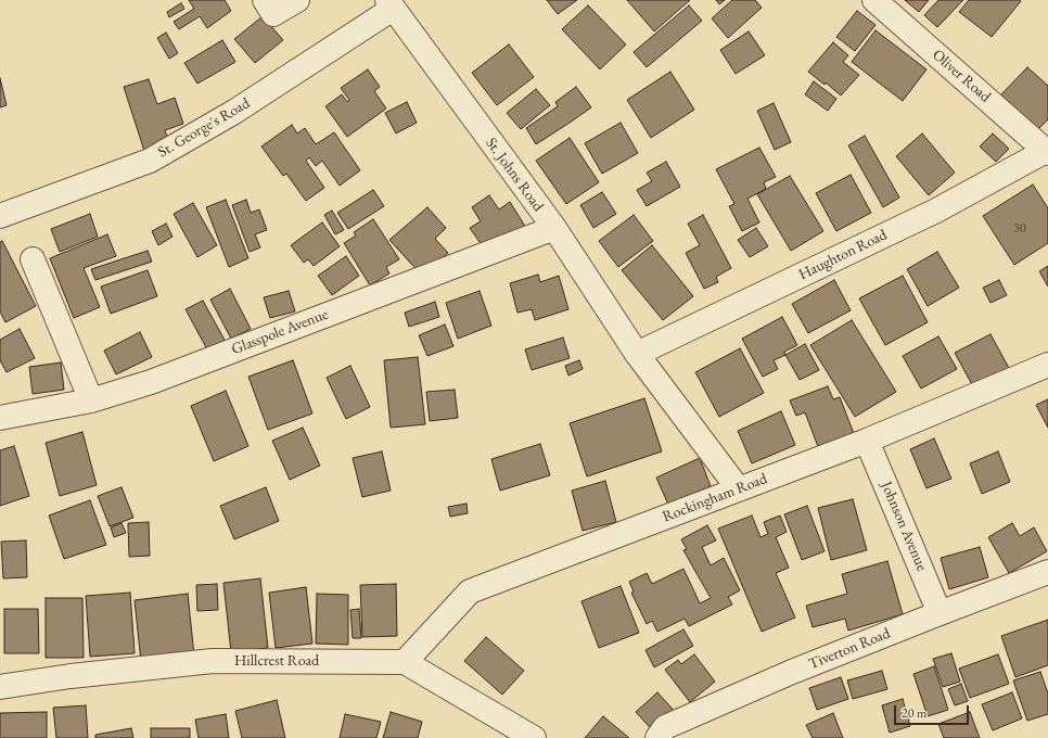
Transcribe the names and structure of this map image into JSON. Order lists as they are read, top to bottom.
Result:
{
  "streets": {
    "street": [
      "Oliver Road",
      "St. George's Road",
      "St. Johns Road",
      "Haughton Road",
      "Glasspole Avenue",
      "Rockingham Road",
      "Johnson Avenue",
      "Tiverton Road",
      "Hillcrest Road"
    ]
  },
  "crossings": [
    ["Oliver Road", "Haughton Road"],
    ["St. George's Road", "St. Johns Road"],
    ["St. Johns Road", "Haughton Road"],
    ["St. Johns Road", "Glasspole Avenue"],
    ["St. Johns Road", "Rockingham Road"],
    ["Rockingham Road", "Johnson Avenue"],
    ["Rockingham Road", "Hillcrest Road"],
    ["Johnson Avenue", "Tiverton Road"]
  ],
  "house_numbers": ["30"],
  "scale_bar": "20 m"
}
